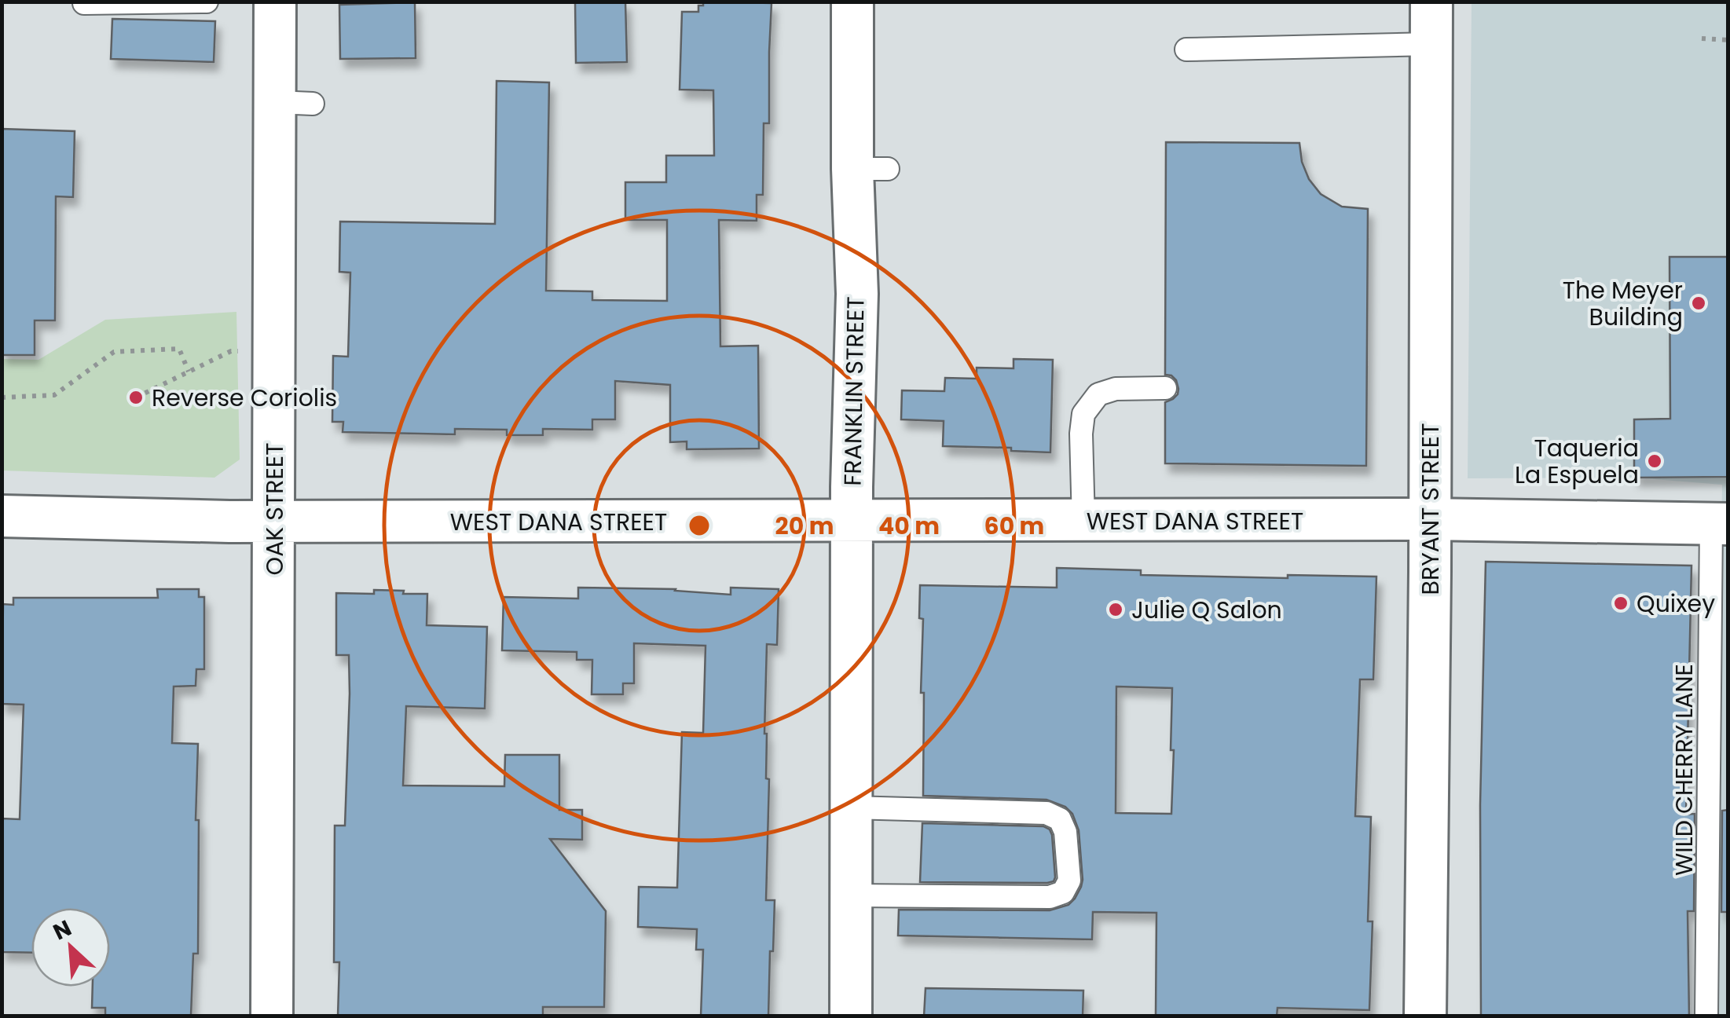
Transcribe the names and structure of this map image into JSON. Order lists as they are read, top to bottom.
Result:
{
  "streets": {
    "street": [
      "FRANKLIN STREET",
      "OAK STREET",
      "BRYANT STREET",
      "WEST DANA STREET"
    ],
    "lane": ["WILD CHERRY LANE"]
  },
  "crossings": [
    ["FRANKLIN STREET", "WEST DANA STREET"],
    ["OAK STREET", "WEST DANA STREET"],
    ["BRYANT STREET", "WEST DANA STREET"],
    ["WEST DANA STREET", "WILD CHERRY LANE"]
  ],
  "places": [
    "The Meyer Building",
    "Reverse Coriolis",
    "Taqueria La Espuela",
    "Quixey",
    "Julie Q Salon"
  ],
  "north": "top left",
  "rings": ["20 m", "40 m", "60 m"]
}
